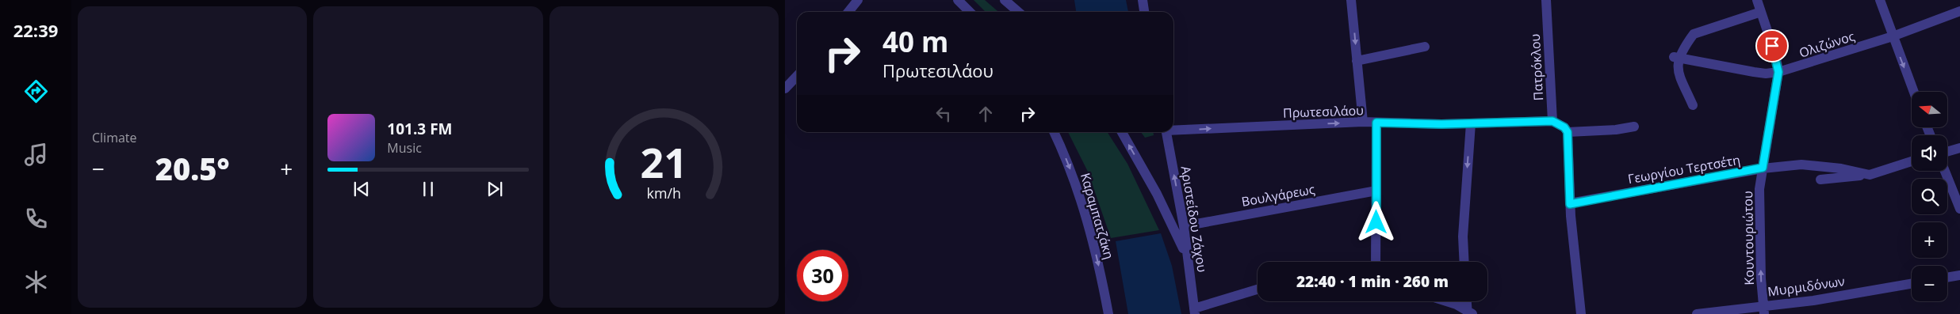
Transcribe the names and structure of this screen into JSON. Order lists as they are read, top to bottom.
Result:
{
  "streets": {
    "street": [
      "Ολιζώνος",
      "Πατρόκλου",
      "Πρωτεσιλάου",
      "Γεωργίου Τερτσέτη",
      "Βουλγάρεως",
      "Καραμπατζάκη",
      "Αριστείδου Ζάχου",
      "Κουντουριώτου",
      "Μυρμιδόνων"
    ]
  },
  "crossings": [
    ["Ολιζώνος", "Κουντουριώτου"],
    ["Πατρόκλου", "Πρωτεσιλάου"],
    ["Γεωργίου Τερτσέτη", "Κουντουριώτου"],
    ["Βουλγάρεως", "Αριστείδου Ζάχου"],
    ["Κουντουριώτου", "Μυρμιδόνων"]
  ],
  "one_way": ["Πρωτεσιλάου", "Κουντουριώτου"],
  "north": "left",
  "page": {
    "tabs": "22:39",
    "tile": "Climate",
    "turn": ["40 m", "Πρωτεσιλάου"],
    "map_buttons": ["+", "−"],
    "song": ["101.3 FM", "Music"],
    "heat": ["−", "20.5°", "+"],
    "limit": "30",
    "trip": "22:40 · 1 min · 260 m",
    "gauge": ["21", "km/h"]
  }
}
